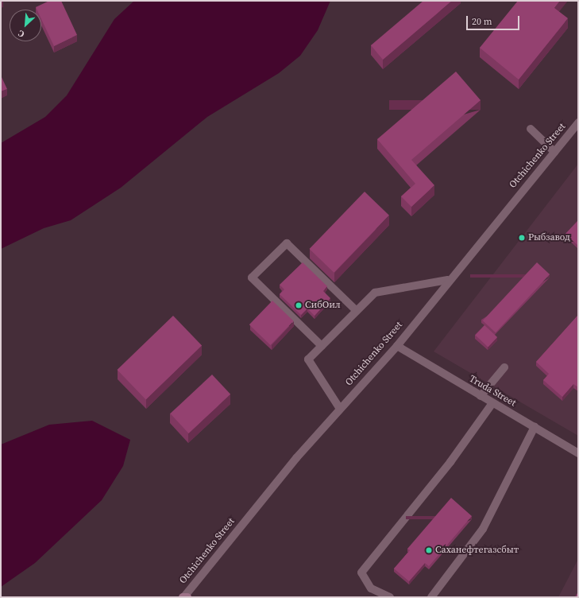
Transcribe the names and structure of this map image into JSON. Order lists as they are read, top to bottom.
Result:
{
  "streets": {
    "street": ["Otchichenko Street", "Truda Street"]
  },
  "crossings": [
    ["Otchichenko Street", "Truda Street"]
  ],
  "places": ["Рыбзавод", "СибОил", "Саханефтегазсбыт"],
  "scale_bar": "20 m",
  "north": "bottom left"
}
